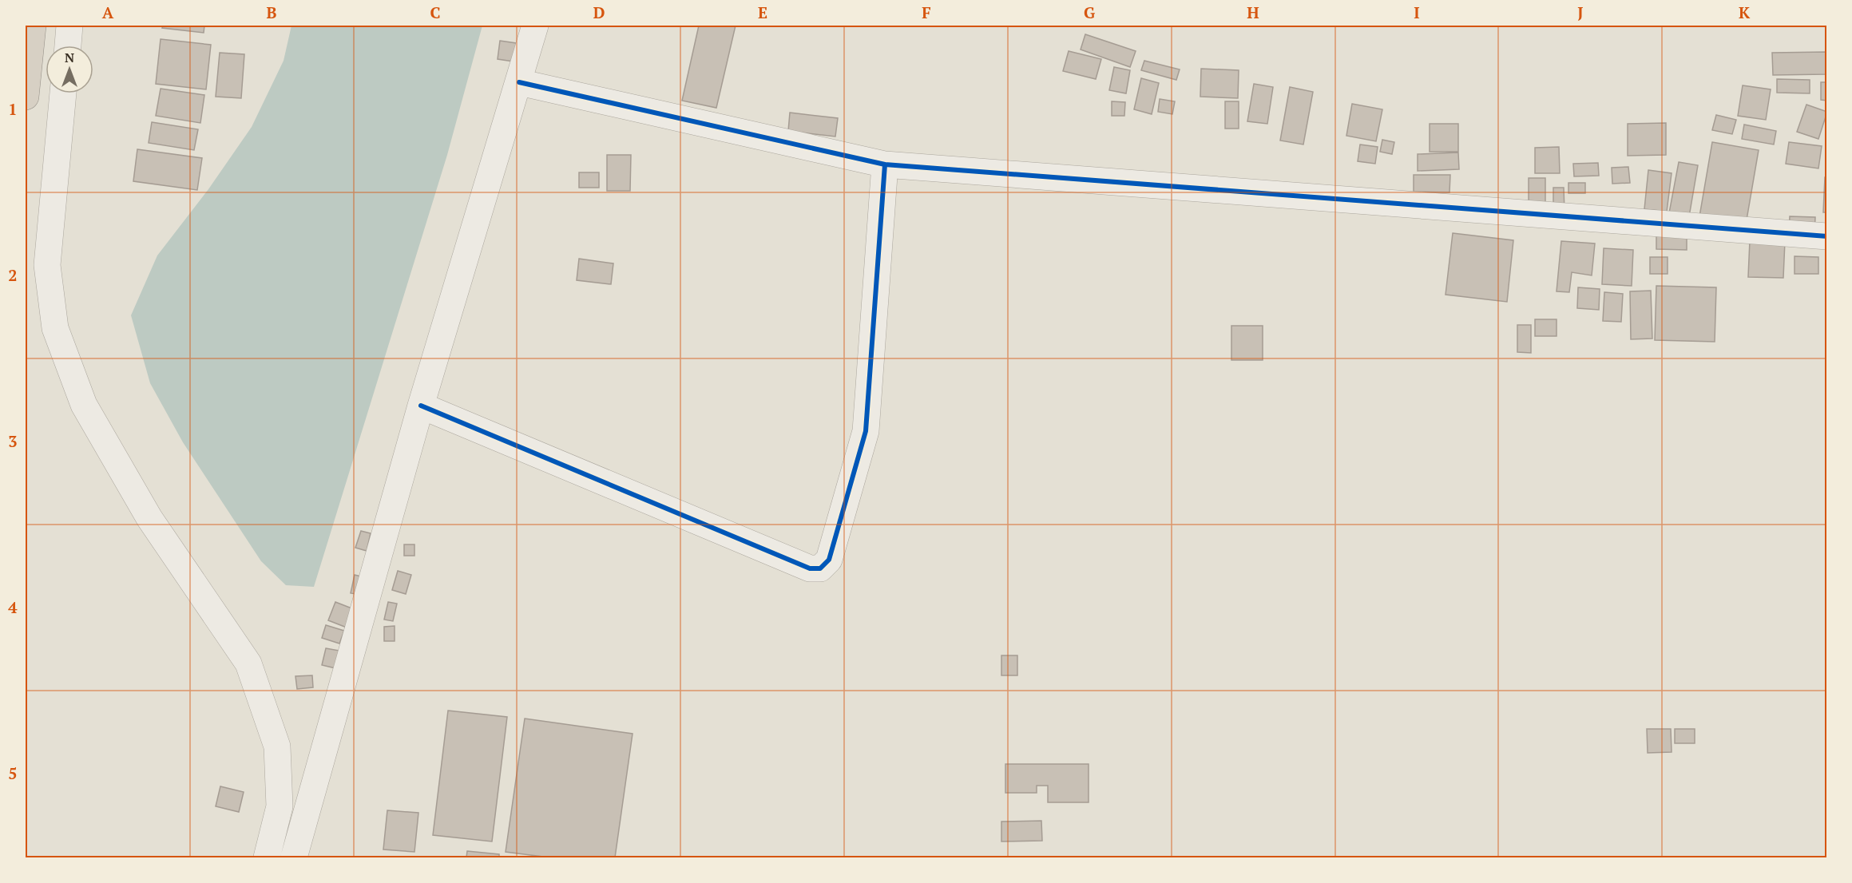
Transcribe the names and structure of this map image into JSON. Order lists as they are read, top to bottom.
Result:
{
  "north": "top",
  "grid": {
    "columns": [
      "A",
      "B",
      "C",
      "D",
      "E",
      "F",
      "G",
      "H",
      "I",
      "J",
      "K"
    ],
    "rows": [
      "1",
      "2",
      "3",
      "4",
      "5"
    ]
  }
}
